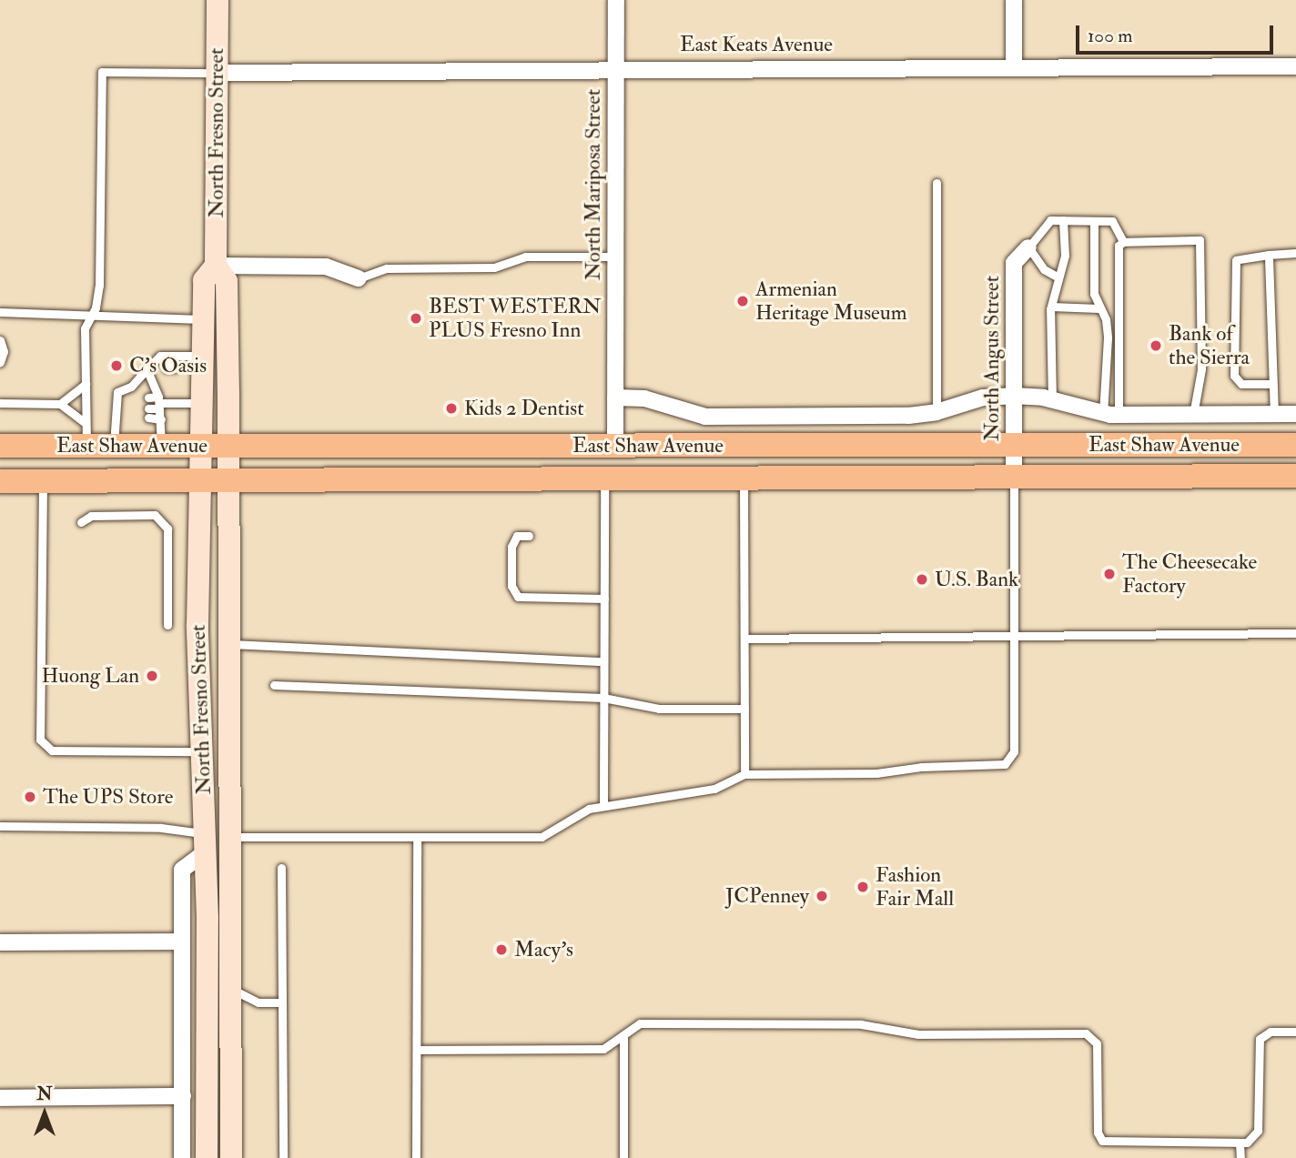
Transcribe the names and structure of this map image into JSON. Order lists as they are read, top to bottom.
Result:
{
  "streets": {
    "main road": ["North Fresno Street", "East Shaw Avenue"],
    "street": ["East Keats Avenue", "North Mariposa Street", "North Angus Street"]
  },
  "crossings": [
    ["East Keats Avenue", "North Fresno Street"],
    ["East Keats Avenue", "North Mariposa Street"],
    ["North Fresno Street", "East Shaw Avenue"],
    ["North Mariposa Street", "East Shaw Avenue"],
    ["North Angus Street", "East Shaw Avenue"]
  ],
  "places": [
    "Armenian Heritage Museum",
    "BEST WESTERN PLUS Fresno Inn",
    "Bank of the Sierra",
    "C's Oasis",
    "Kids 2 Dentist",
    "The Cheesecake Factory",
    "U.S. Bank",
    "Huong Lan",
    "The UPS Store",
    "Fashion Fair Mall",
    "JCPenney",
    "Macy's"
  ],
  "scale_bar": "100 m",
  "north": "top"
}
